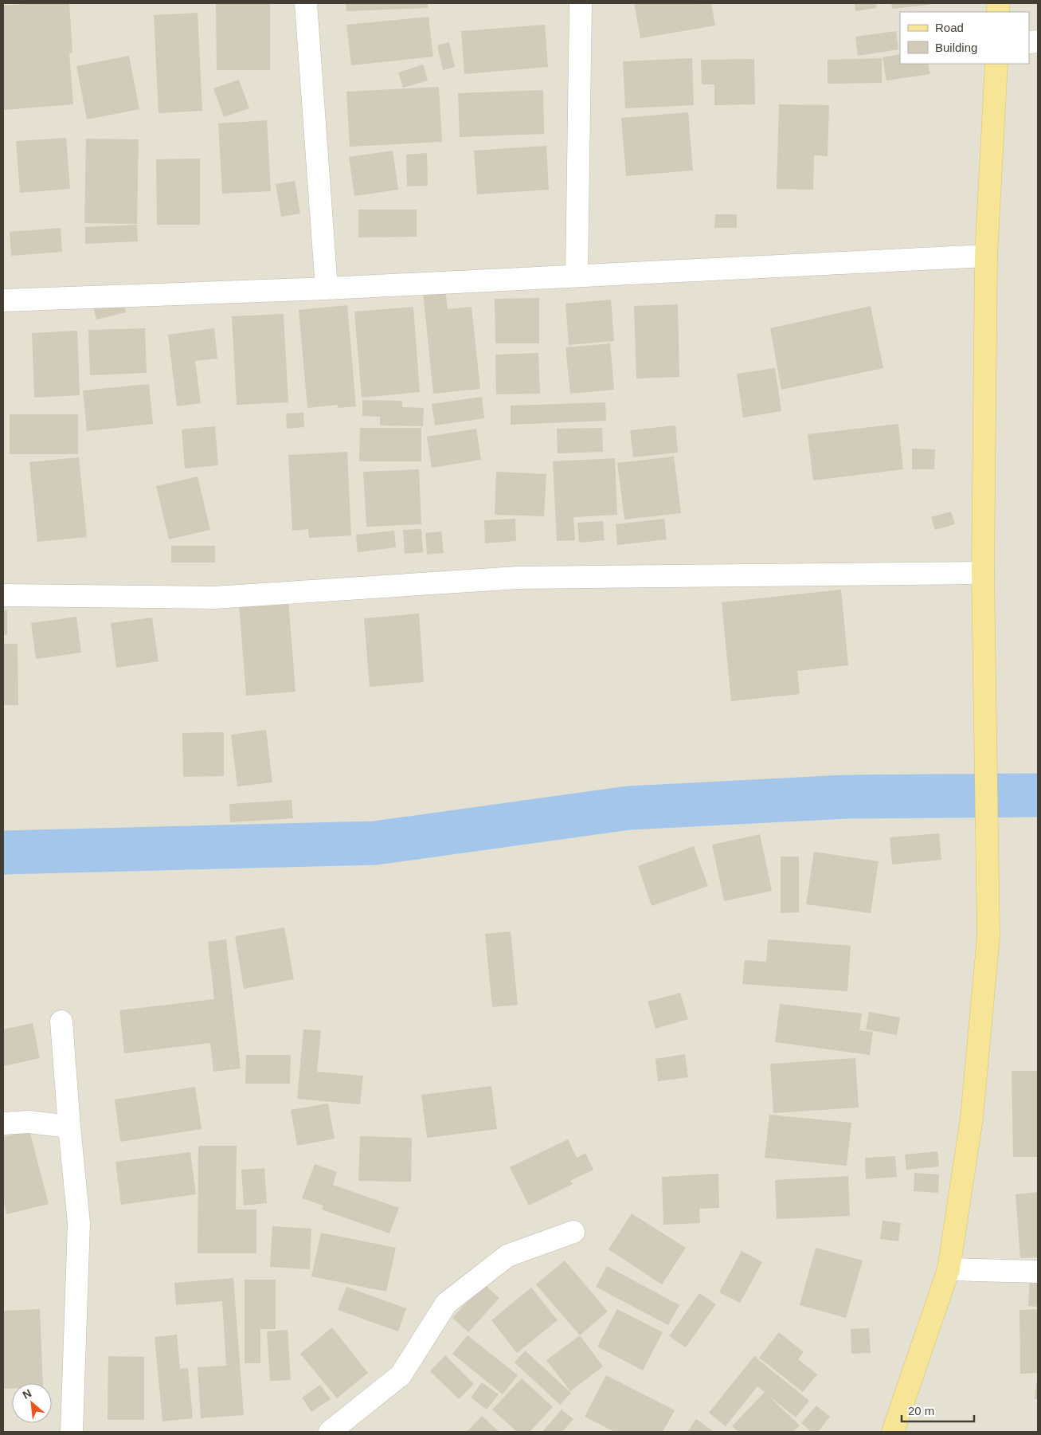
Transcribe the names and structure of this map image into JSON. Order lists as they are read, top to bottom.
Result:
{
  "legend": ["Road", "Building"],
  "scale_bar": "20 m",
  "north": "top left"
}
